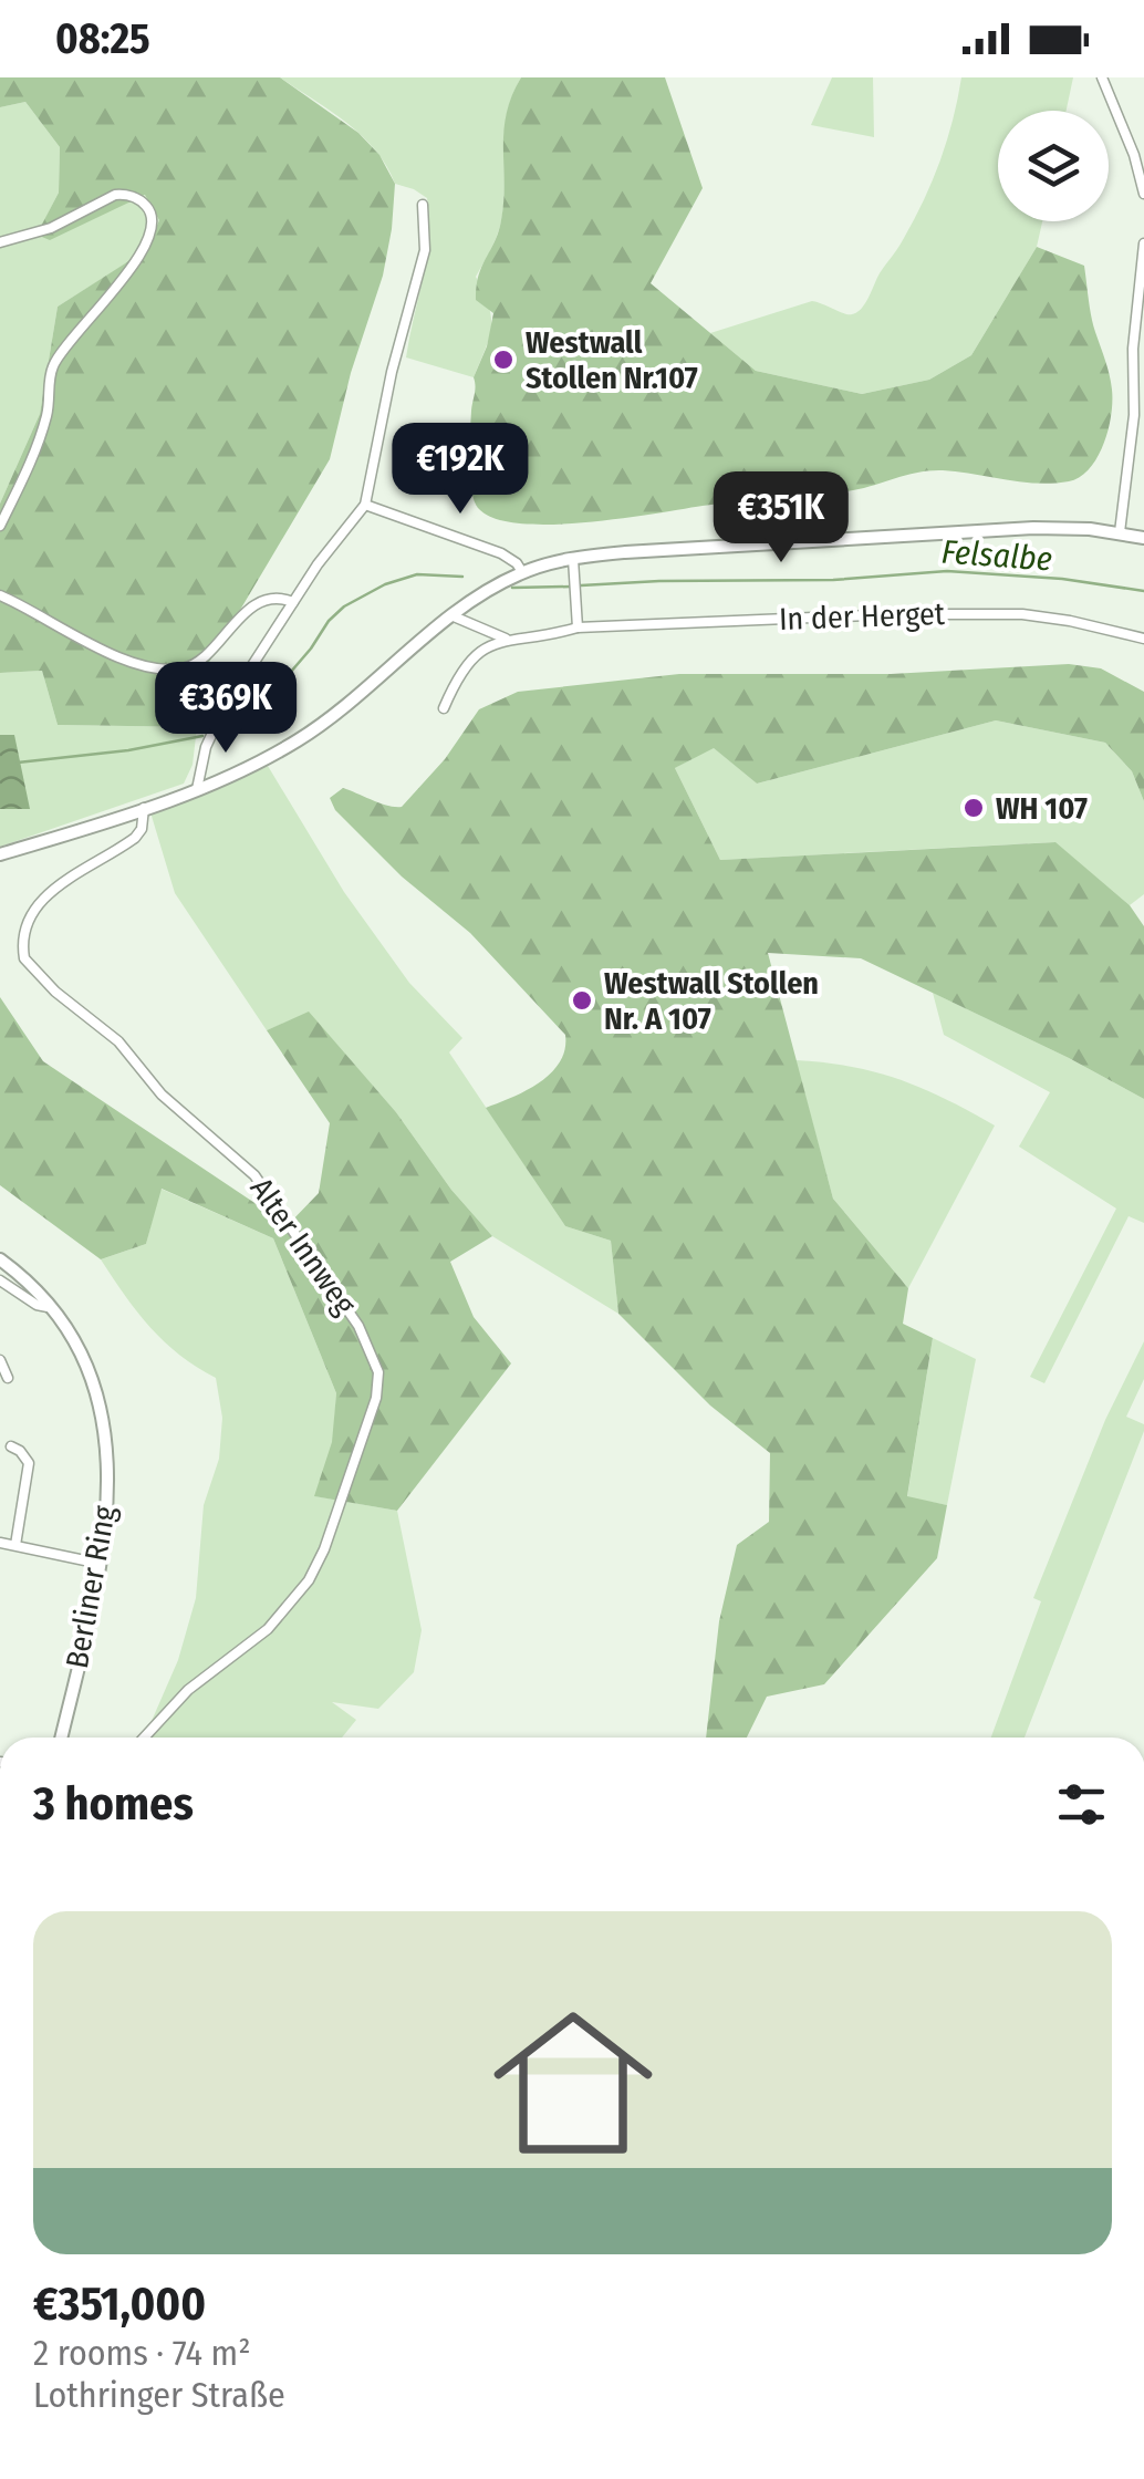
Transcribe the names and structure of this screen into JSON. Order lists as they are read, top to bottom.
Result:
{
  "streets": {
    "main road": ["Berliner Ring"],
    "street": ["In der Herget", "Alter Innweg"]
  },
  "water": ["Felsalbe"],
  "places": ["Westwall Stollen Nr.107", "WH 107", "Westwall Stollen Nr. A 107"],
  "page": {
    "status": "08:25",
    "price": ["€192K", "€351K", "€369K"],
    "heading": "3 homes",
    "list": [
      {
        "name": "€351,000",
        "note": "2 rooms · 74 m² · Lothringer Straße"
      }
    ]
  }
}
